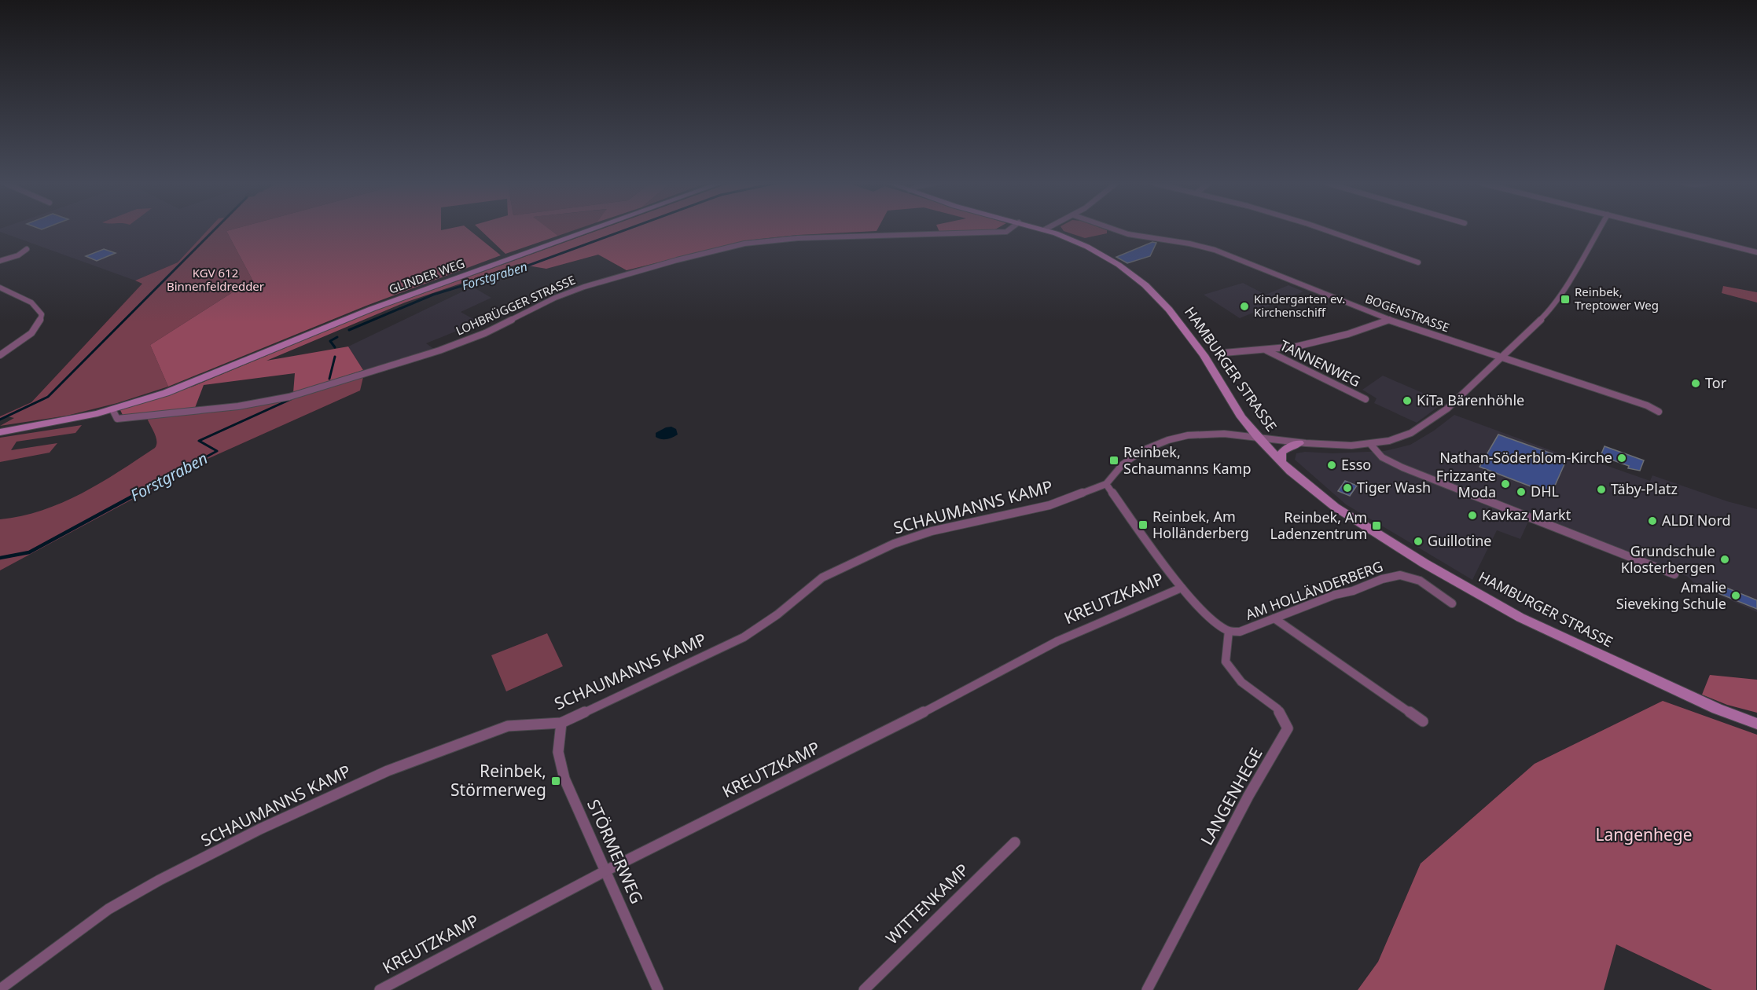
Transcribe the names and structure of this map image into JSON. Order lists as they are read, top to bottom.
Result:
{
  "streets": {
    "main road": ["GLINDER WEG", "HAMBURGER STRASSE"],
    "street": [
      "LOHBRÜGGER STRASSE",
      "BOGENSTRASSE",
      "TANNENWEG",
      "SCHAUMANNS KAMP",
      "AM HOLLÄNDERBERG",
      "KREUTZKAMP",
      "LANGENHEGE",
      "STÖRMERWEG",
      "WITTENKAMP"
    ]
  },
  "crossings": [
    ["GLINDER WEG", "LOHBRÜGGER STRASSE"],
    ["BOGENSTRASSE", "SCHAUMANNS KAMP"],
    ["HAMBURGER STRASSE", "SCHAUMANNS KAMP"],
    ["SCHAUMANNS KAMP", "STÖRMERWEG"],
    ["AM HOLLÄNDERBERG", "LANGENHEGE"],
    ["KREUTZKAMP", "STÖRMERWEG"]
  ],
  "water": ["Forstgraben"],
  "parks": ["KGV 612 Binnenfeldredder", "Langenhege"],
  "places": {
    "transit": [
      "Reinbek, Treptower Weg",
      "Reinbek, Schaumanns Kamp",
      "Reinbek, Am Holländerberg",
      "Reinbek, Am Ladenzentrum",
      "Reinbek, Störmerweg"
    ],
    "other": [
      "Kindergarten ev. Kirchenschiff",
      "Tor",
      "KiTa Bärenhöhle",
      "Nathan-Söderblom-Kirche",
      "Esso",
      "Frizzante Moda",
      "Tiger Wash",
      "Täby-Platz",
      "DHL",
      "Kavkaz Markt",
      "ALDI Nord",
      "Guillotine",
      "Grundschule Klosterbergen",
      "Amalie Sieveking Schule"
    ]
  }
}
